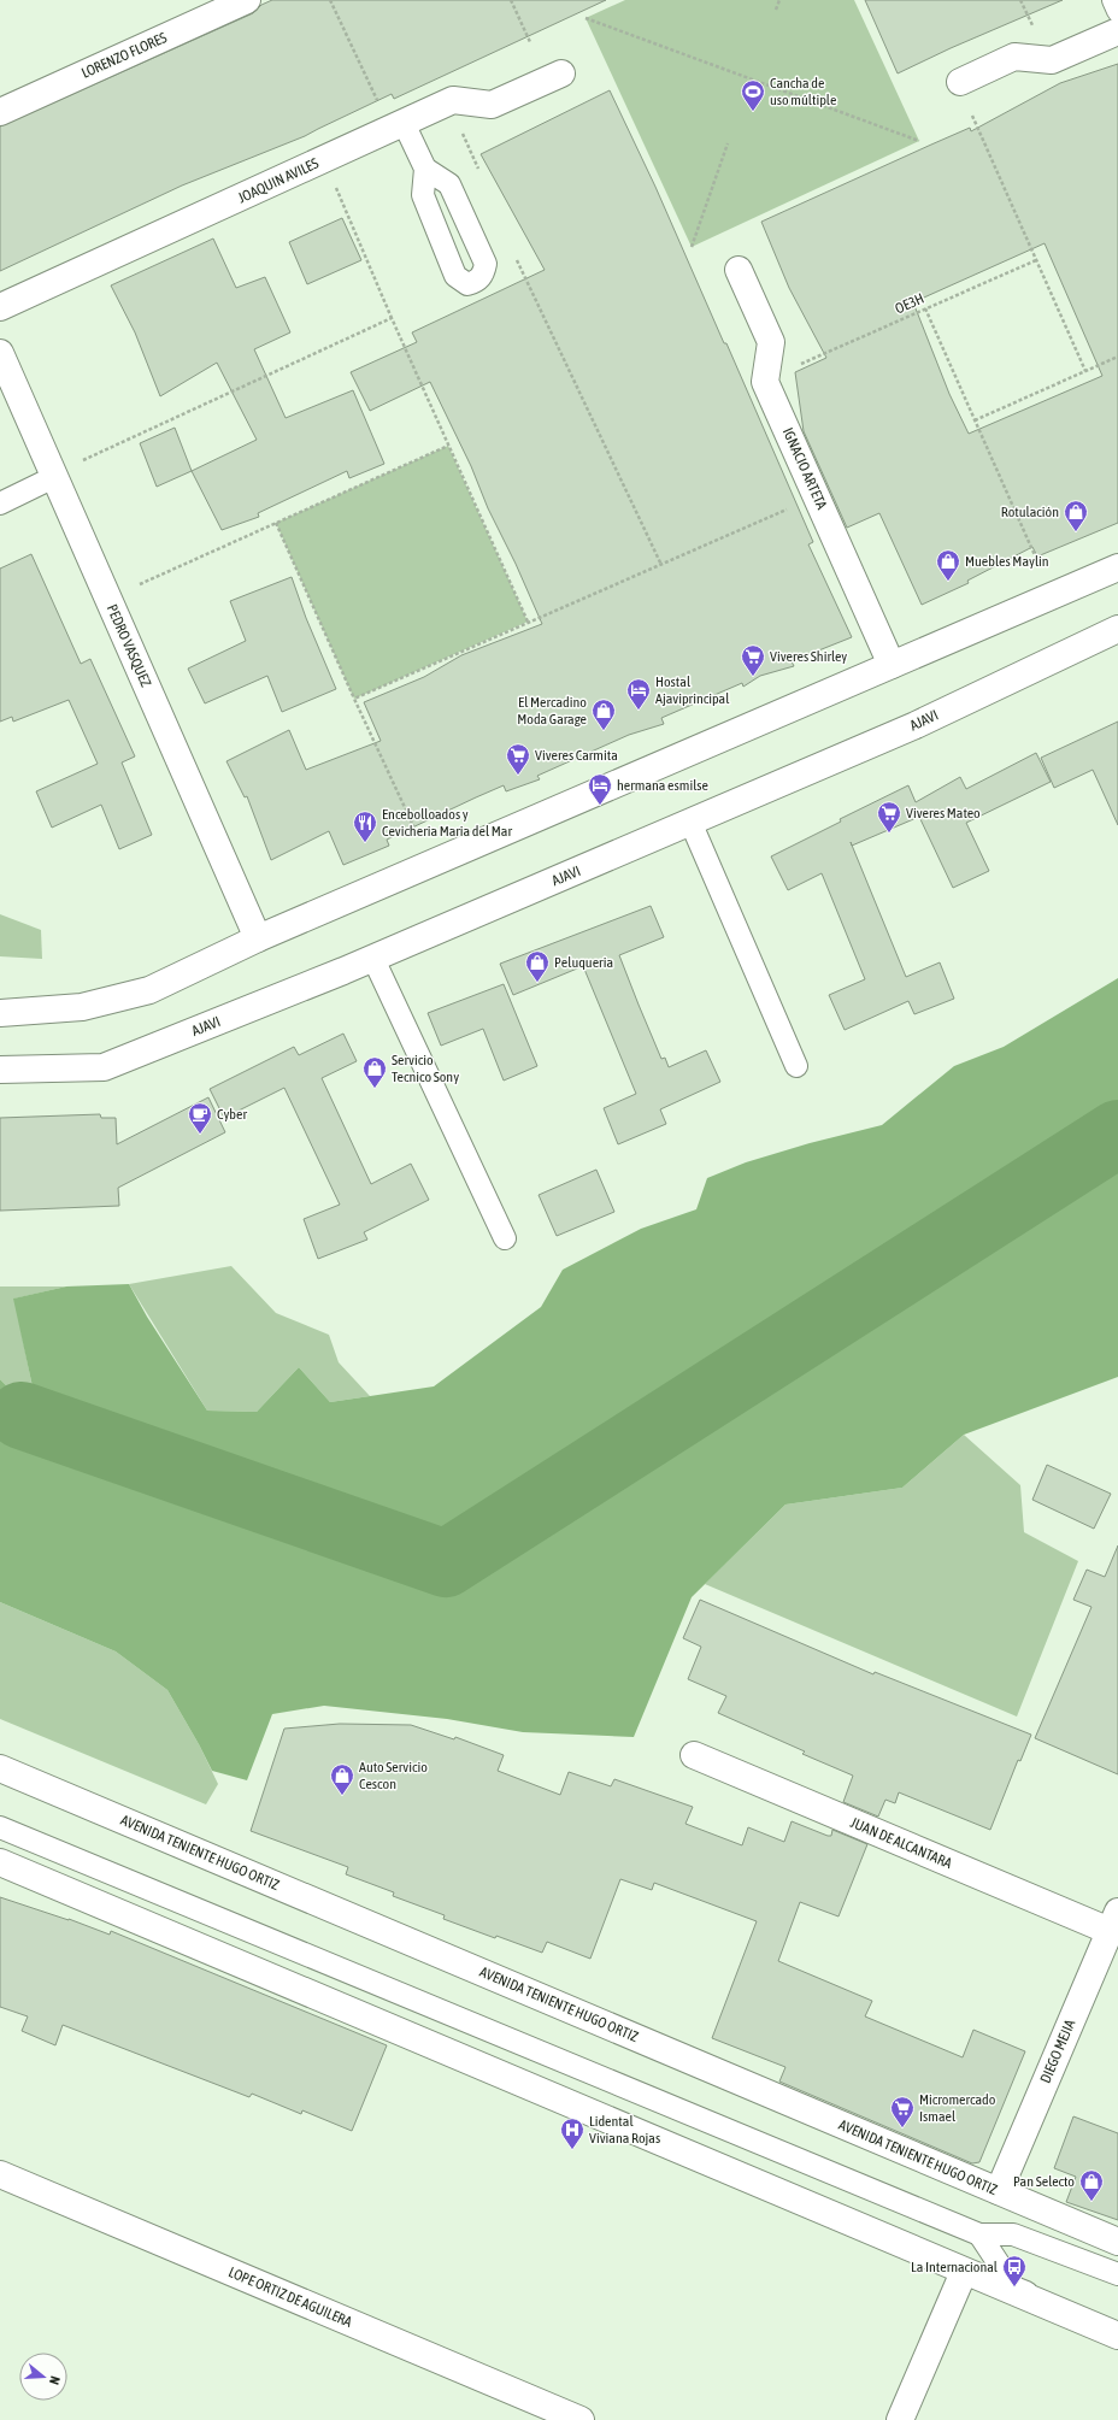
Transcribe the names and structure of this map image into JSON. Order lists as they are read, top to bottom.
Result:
{
  "streets": {
    "street": [
      "LORENZO FLORES",
      "JOAQUIN AVILES",
      "IGNACIO ARTETA",
      "PEDRO VASQUEZ",
      "AJAVI",
      "JUAN DE ALCANTARA",
      "AVENIDA TENIENTE HUGO ORTIZ",
      "DIEGO MEJIA",
      "LOPE ORTIZ DE AGUILERA"
    ],
    "path": ["OE3H"]
  },
  "crossings": [
    ["JUAN DE ALCANTARA", "DIEGO MEJIA"],
    ["AVENIDA TENIENTE HUGO ORTIZ", "DIEGO MEJIA"]
  ],
  "places": {
    "sports": ["Cancha de uso múltiple"],
    "shop": [
      "Rotulación",
      "Muebles Maylin",
      "El Mercadino Moda Garage",
      "Peluqueria",
      "Servicio Tecnico Sony",
      "Auto Servicio Cescon",
      "Pan Selecto"
    ],
    "supermarket": [
      "Viveres Shirley",
      "Viveres Carmita",
      "Viveres Mateo",
      "Micromercado Ismael"
    ],
    "hotel": ["Hostal Ajaviprincipal", "hermana esmilse"],
    "restaurant": ["Encebolloados y Cevicheria Maria del Mar"],
    "cafe": ["Cyber"],
    "hospital": ["Lidental Viviana Rojas"],
    "bus stop": ["La Internacional"]
  },
  "north": "right"
}
